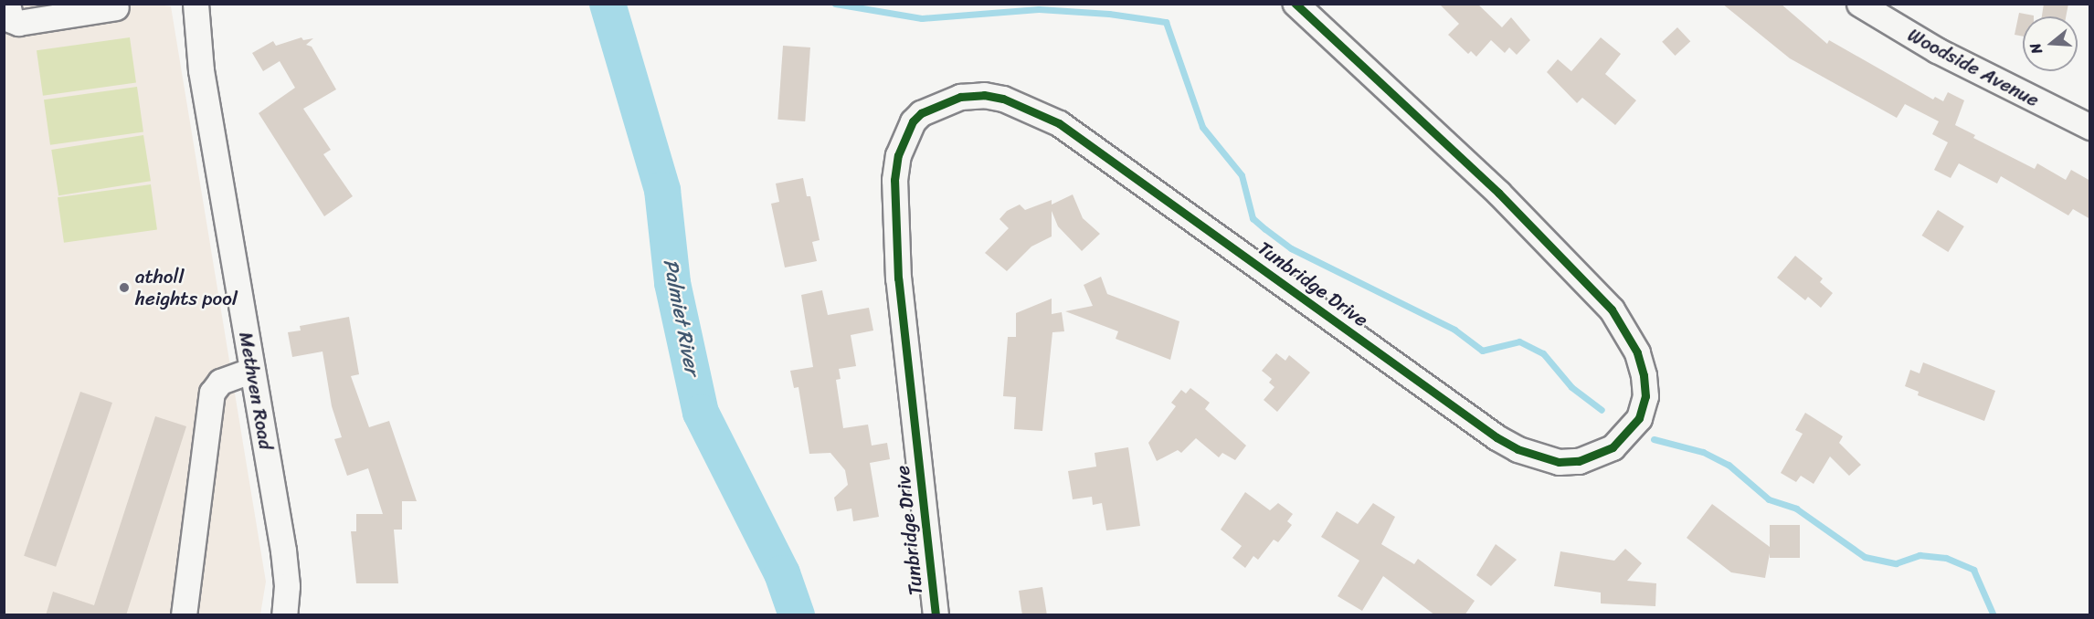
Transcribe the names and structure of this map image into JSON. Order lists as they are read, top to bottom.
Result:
{
  "streets": {
    "street": ["Woodside Avenue", "Tunbridge Drive", "Methven Road"]
  },
  "water": ["Palmiet River"],
  "places": ["atholl heights pool"],
  "north": "left"
}
